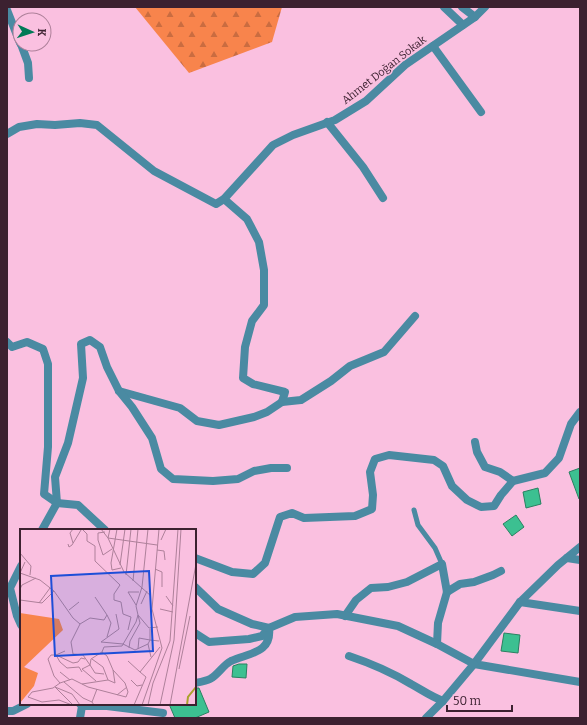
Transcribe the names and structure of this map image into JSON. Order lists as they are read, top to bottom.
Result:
{
  "streets": {
    "street": ["Ahmet Doğan Sokak"]
  },
  "scale_bar": "50 m",
  "north": "right"
}
